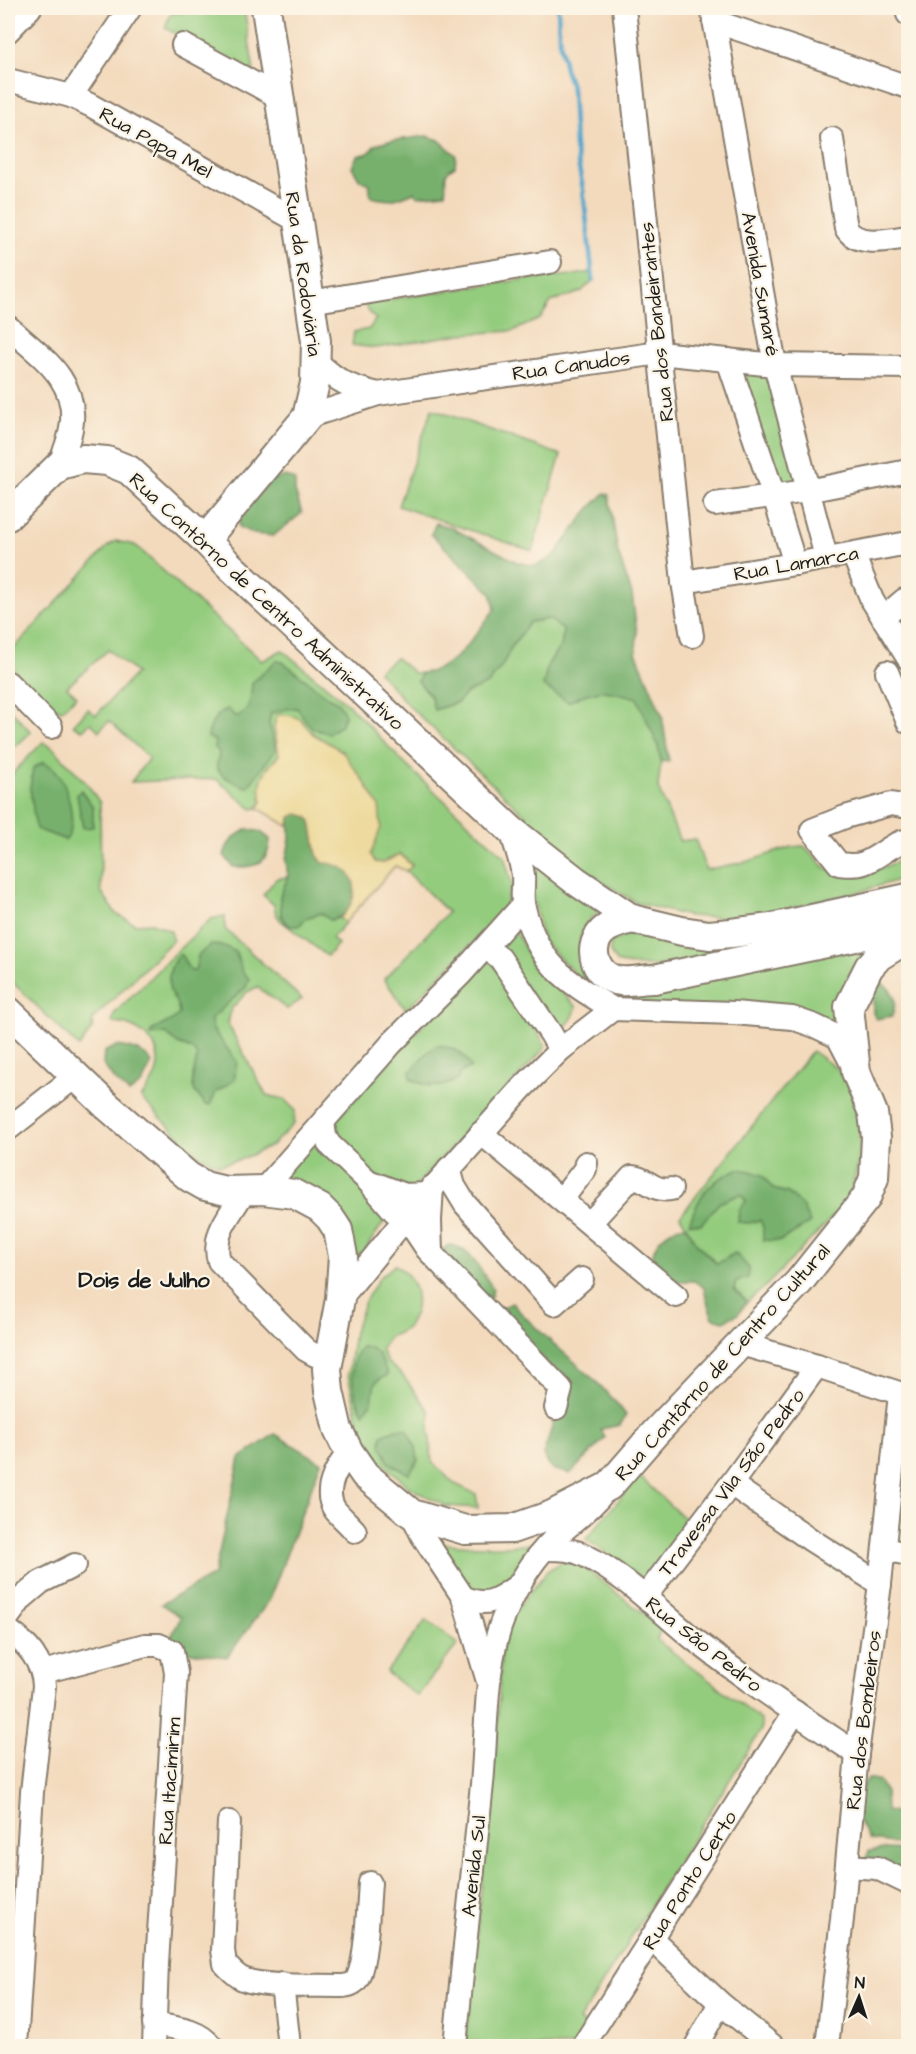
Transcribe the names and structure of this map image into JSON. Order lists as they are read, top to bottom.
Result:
{
  "streets": {
    "main road": ["Rua da Rodoviária", "Rua Contôrno de Centro Administrativo", "Rua Contôrno de Centro Cultural"],
    "street": [
      "Rua Papa Mel",
      "Avenida Sumaré",
      "Rua dos Bandeirantes",
      "Rua Canudos",
      "Rua Lamarca",
      "Travessa Vila São Pedro",
      "Rua São Pedro",
      "Rua dos Bombeiros",
      "Rua Itacimirim",
      "Avenida Sul",
      "Rua Ponto Certo"
    ]
  },
  "crossings": [
    ["Rua Papa Mel", "Rua da Rodoviária"],
    ["Rua da Rodoviária", "Rua Canudos"],
    ["Rua da Rodoviária", "Rua Contôrno de Centro Administrativo"],
    ["Avenida Sumaré", "Rua Canudos"],
    ["Avenida Sumaré", "Rua Lamarca"],
    ["Rua dos Bandeirantes", "Rua Canudos"],
    ["Rua dos Bandeirantes", "Rua Lamarca"],
    ["Rua Contôrno de Centro Cultural", "Avenida Sul"],
    ["Travessa Vila São Pedro", "Rua São Pedro"],
    ["Rua São Pedro", "Rua dos Bombeiros"],
    ["Rua São Pedro", "Avenida Sul"],
    ["Rua São Pedro", "Rua Ponto Certo"]
  ],
  "districts": ["Dois de Julho"],
  "north": "top"
}
